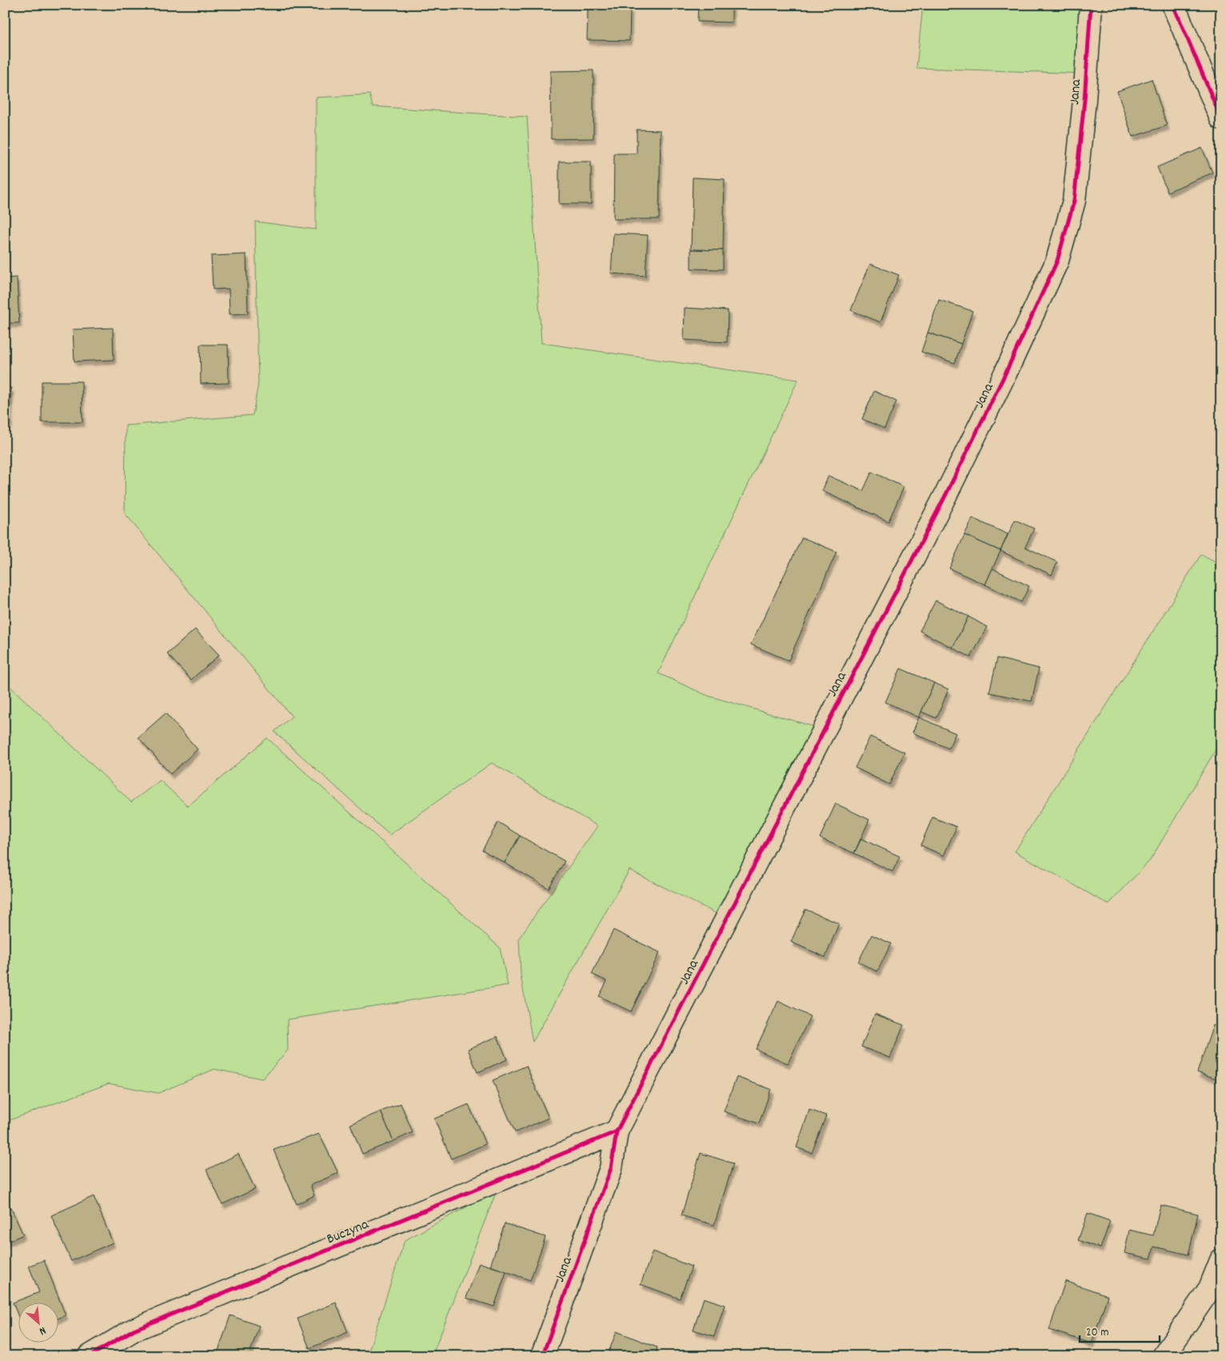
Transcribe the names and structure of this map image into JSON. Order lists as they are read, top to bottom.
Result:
{
  "streets": {
    "street": ["Jana", "Buczyna"]
  },
  "crossings": [
    ["Jana", "Buczyna"]
  ],
  "scale_bar": "20 m",
  "north": "bottom right"
}
